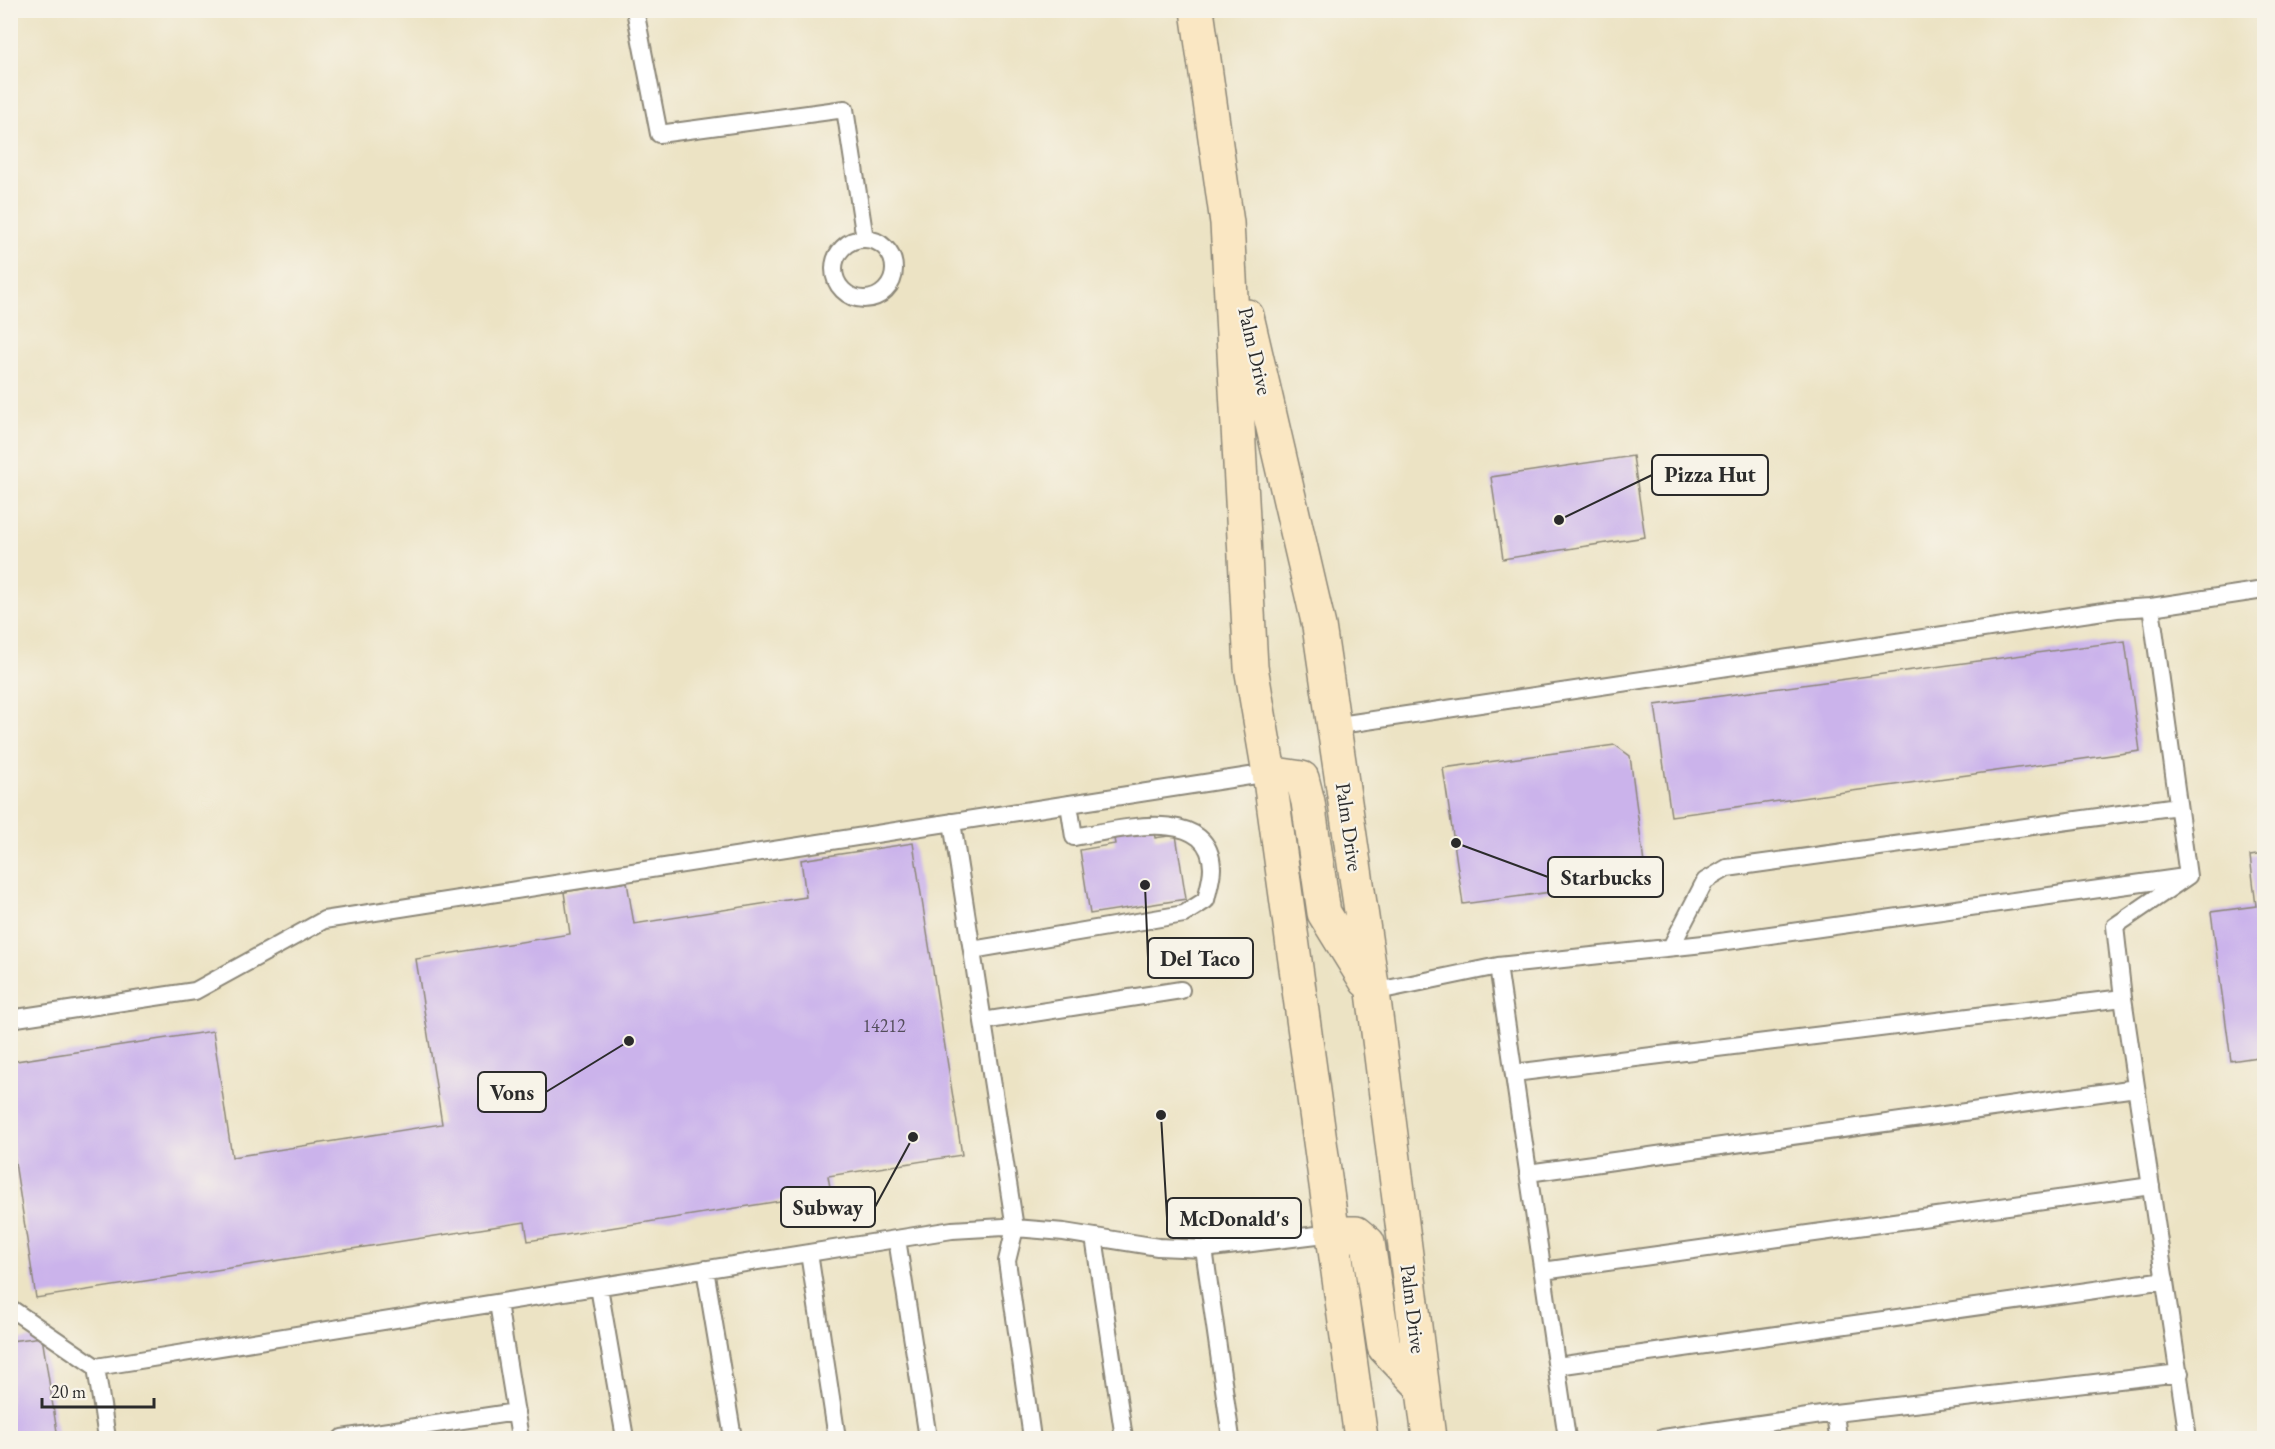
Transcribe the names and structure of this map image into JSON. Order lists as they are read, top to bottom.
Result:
{
  "streets": {
    "main road": ["Palm Drive"]
  },
  "places": [
    "Pizza Hut",
    "Starbucks",
    "Del Taco",
    "Vons",
    "McDonald's",
    "Subway"
  ],
  "house_numbers": ["14212"],
  "scale_bar": "20 m"
}
